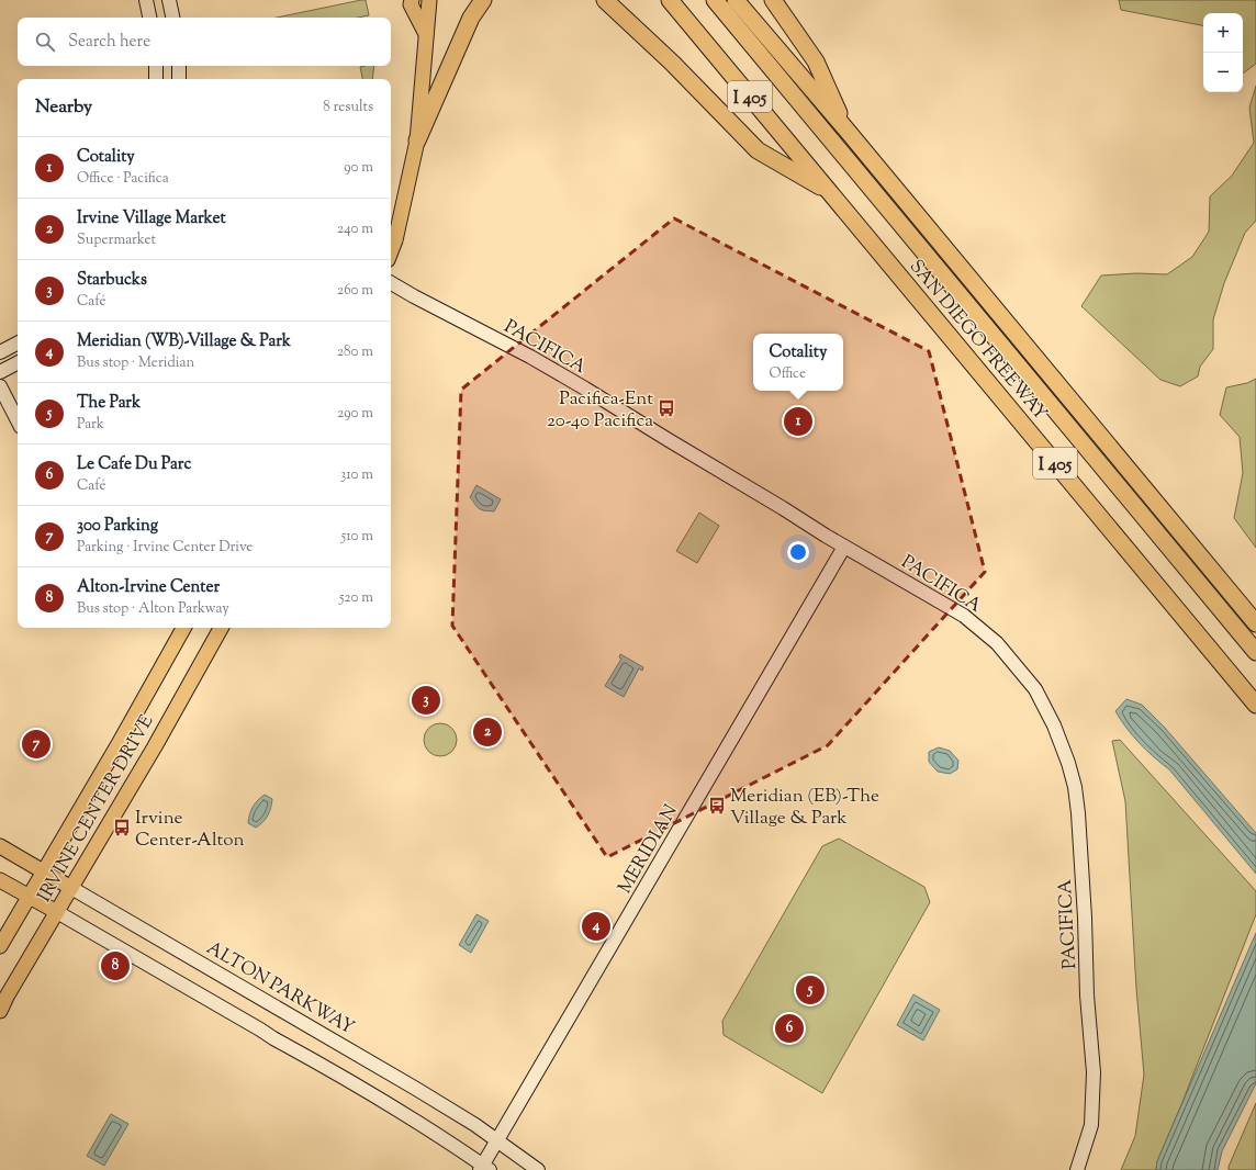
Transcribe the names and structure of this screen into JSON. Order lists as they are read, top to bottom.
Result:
{
  "streets": {
    "highway": ["I 405", "SAN DIEGO FREEWAY"],
    "main road": ["IRVINE CENTER DRIVE", "ALTON PARKWAY"],
    "street": ["PACIFICA", "MERIDIAN"]
  },
  "crossings": [
    ["PACIFICA", "MERIDIAN"],
    ["IRVINE CENTER DRIVE", "ALTON PARKWAY"],
    ["MERIDIAN", "ALTON PARKWAY"]
  ],
  "places": {
    "bus stop": ["Pacifica-Ent 20-40 Pacifica", "Meridian (EB)-The Village & Park", "Irvine Center-Alton"]
  },
  "page": {
    "map_buttons": ["+", "−"],
    "search": "Search here",
    "heading": ["Nearby", "8 results"],
    "list": [
      {
        "mark": "1",
        "name": "Cotality",
        "note": "Office · Pacifica",
        "value": "90 m"
      },
      {
        "mark": "2",
        "name": "Irvine Village Market",
        "note": "Supermarket",
        "value": "240 m"
      },
      {
        "mark": "3",
        "name": "Starbucks",
        "note": "Café",
        "value": "260 m"
      },
      {
        "mark": "4",
        "name": "Meridian (WB)-Village & Park",
        "note": "Bus stop · Meridian",
        "value": "280 m"
      },
      {
        "mark": "5",
        "name": "The Park",
        "note": "Park",
        "value": "290 m"
      },
      {
        "mark": "6",
        "name": "Le Cafe Du Parc",
        "note": "Café",
        "value": "310 m"
      },
      {
        "mark": "7",
        "name": "300 Parking",
        "note": "Parking · Irvine Center Drive",
        "value": "510 m"
      },
      {
        "mark": "8",
        "name": "Alton-Irvine Center",
        "note": "Bus stop · Alton Parkway",
        "value": "520 m"
      }
    ],
    "popup": ["Cotality", "Office"],
    "pins": [
      "1",
      "3",
      "2",
      "7",
      "4",
      "8",
      "5",
      "6"
    ]
  }
}
